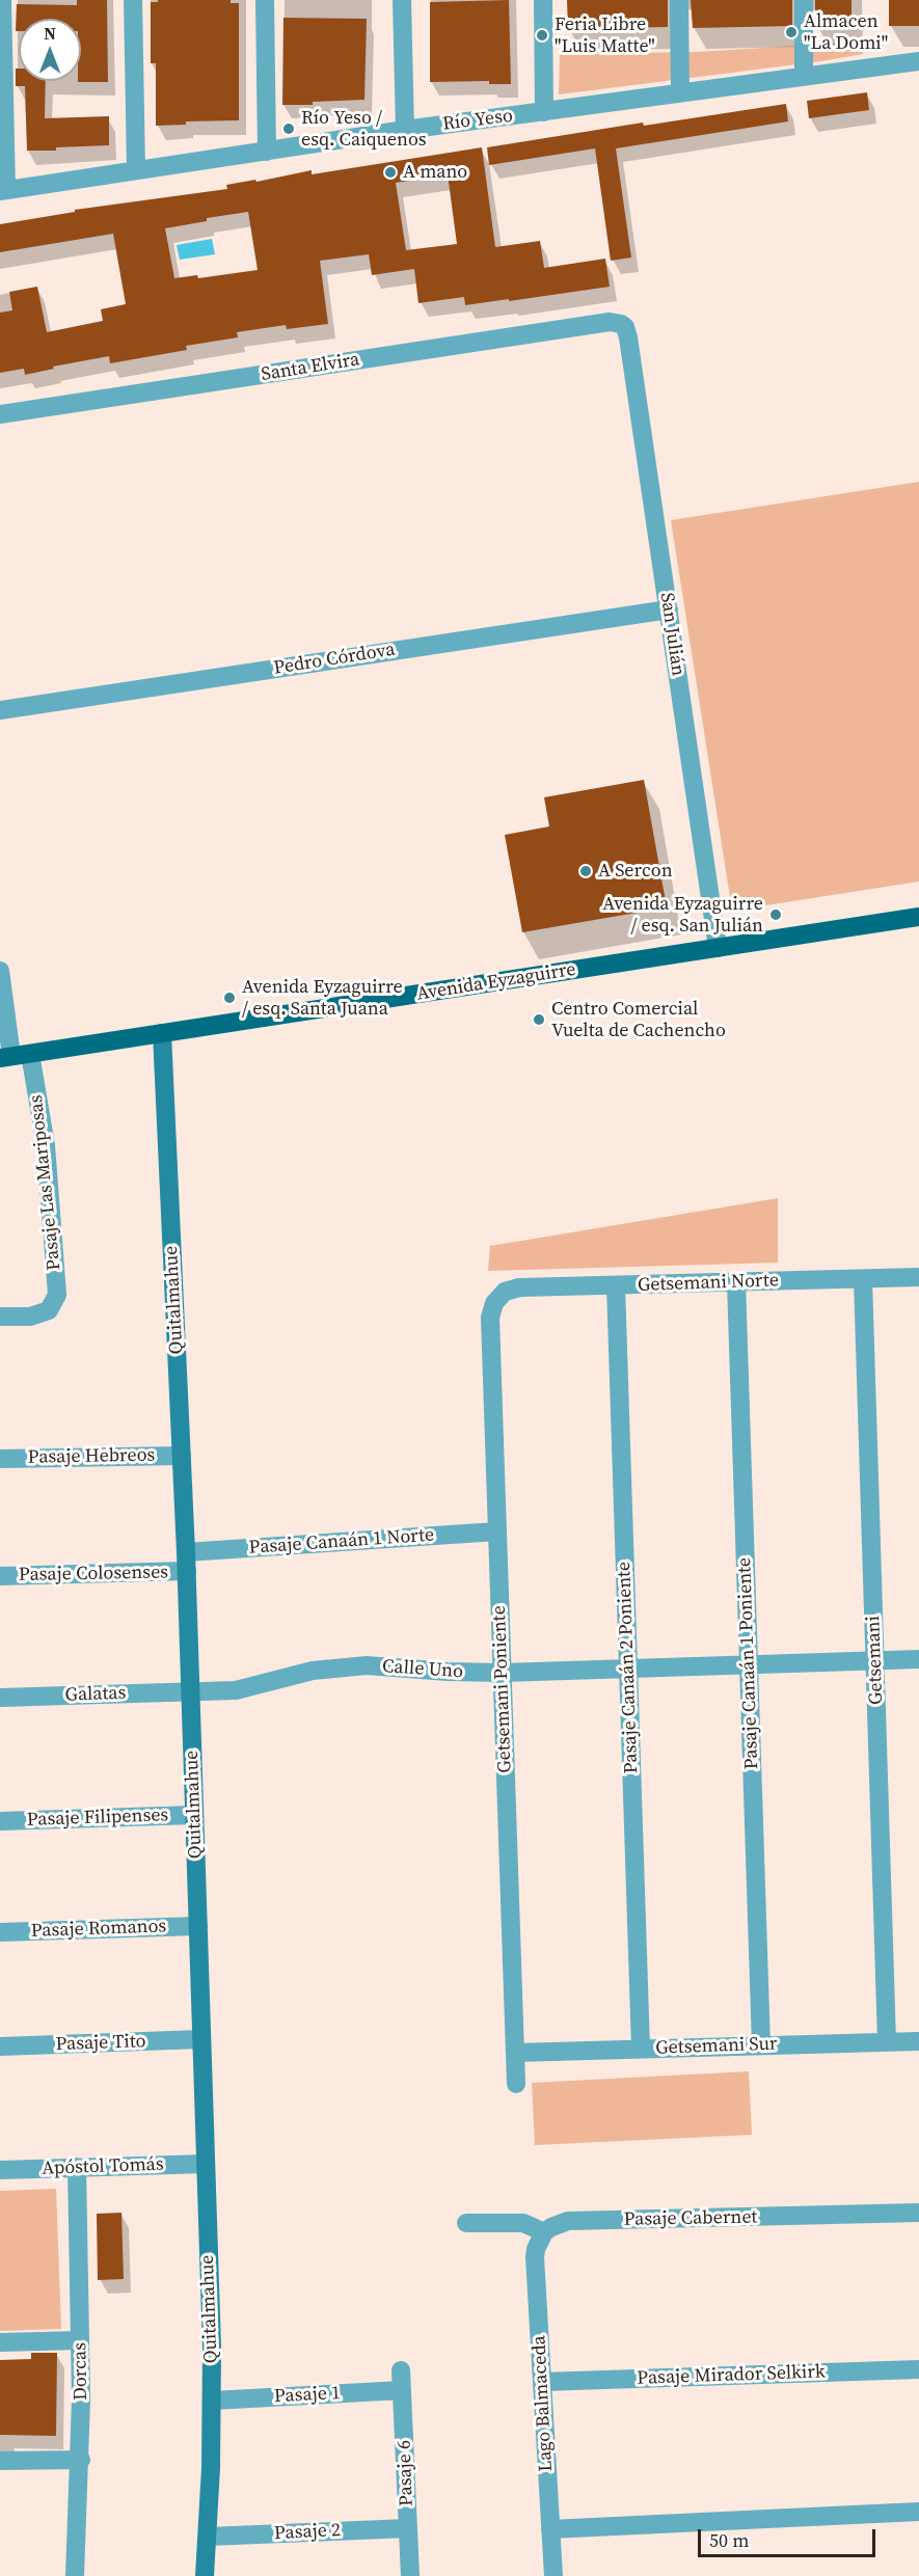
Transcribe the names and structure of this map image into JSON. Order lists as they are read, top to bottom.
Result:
{
  "streets": {
    "main road": ["Avenida Eyzaguirre"],
    "street": [
      "Río Yeso",
      "Santa Elvira",
      "San Julián",
      "Pedro Córdova",
      "Pasaje Las Mariposas",
      "Getsemani Norte",
      "Quitalmahue",
      "Pasaje Hebreos",
      "Pasaje Canaán 1 Norte",
      "Pasaje Colosenses",
      "Getsemani",
      "Pasaje Canaán 1 Poniente",
      "Pasaje Canaán 2 Poniente",
      "Calle Uno",
      "Getsemani Poniente",
      "Galatas",
      "Pasaje Filipenses",
      "Pasaje Romanos",
      "Pasaje Tito",
      "Getsemani Sur",
      "Apóstol Tomás",
      "Pasaje Cabernet",
      "Dorcas",
      "Pasaje Mirador Selkirk",
      "Pasaje 1",
      "Lago Balmaceda",
      "Pasaje 6",
      "Pasaje 2"
    ]
  },
  "crossings": [
    ["Santa Elvira", "San Julián"],
    ["San Julián", "Pedro Córdova"],
    ["San Julián", "Avenida Eyzaguirre"],
    ["Avenida Eyzaguirre", "Pasaje Las Mariposas"],
    ["Avenida Eyzaguirre", "Quitalmahue"],
    ["Getsemani Norte", "Getsemani"],
    ["Getsemani Norte", "Pasaje Canaán 1 Poniente"],
    ["Getsemani Norte", "Pasaje Canaán 2 Poniente"],
    ["Getsemani Norte", "Getsemani Poniente"],
    ["Quitalmahue", "Pasaje Hebreos"],
    ["Quitalmahue", "Pasaje Canaán 1 Norte"],
    ["Quitalmahue", "Pasaje Colosenses"],
    ["Quitalmahue", "Calle Uno"],
    ["Quitalmahue", "Galatas"],
    ["Quitalmahue", "Pasaje Filipenses"],
    ["Quitalmahue", "Pasaje Romanos"],
    ["Quitalmahue", "Pasaje Tito"],
    ["Quitalmahue", "Apóstol Tomás"],
    ["Quitalmahue", "Pasaje 1"],
    ["Quitalmahue", "Pasaje 2"],
    ["Pasaje Canaán 1 Norte", "Pasaje Colosenses"],
    ["Pasaje Canaán 1 Norte", "Getsemani Poniente"],
    ["Getsemani", "Calle Uno"],
    ["Getsemani", "Getsemani Sur"],
    ["Pasaje Canaán 1 Poniente", "Calle Uno"],
    ["Pasaje Canaán 1 Poniente", "Getsemani Sur"],
    ["Pasaje Canaán 2 Poniente", "Calle Uno"],
    ["Pasaje Canaán 2 Poniente", "Getsemani Sur"],
    ["Calle Uno", "Getsemani Poniente"],
    ["Calle Uno", "Galatas"],
    ["Getsemani Poniente", "Getsemani Sur"],
    ["Apóstol Tomás", "Dorcas"],
    ["Pasaje Cabernet", "Lago Balmaceda"],
    ["Pasaje Mirador Selkirk", "Lago Balmaceda"],
    ["Pasaje 1", "Pasaje 6"],
    ["Pasaje 6", "Pasaje 2"]
  ],
  "places": [
    "Almacen \"La Domi\"",
    "Feria Libre \"Luis Matte\"",
    "Río Yeso / esq. Caiquenos",
    "A mano",
    "A Sercon",
    "Avenida Eyzaguirre / esq. San Julián",
    "Avenida Eyzaguirre / esq. Santa Juana",
    "Centro Comercial Vuelta de Cachencho"
  ],
  "scale_bar": "50 m",
  "north": "top"
}
